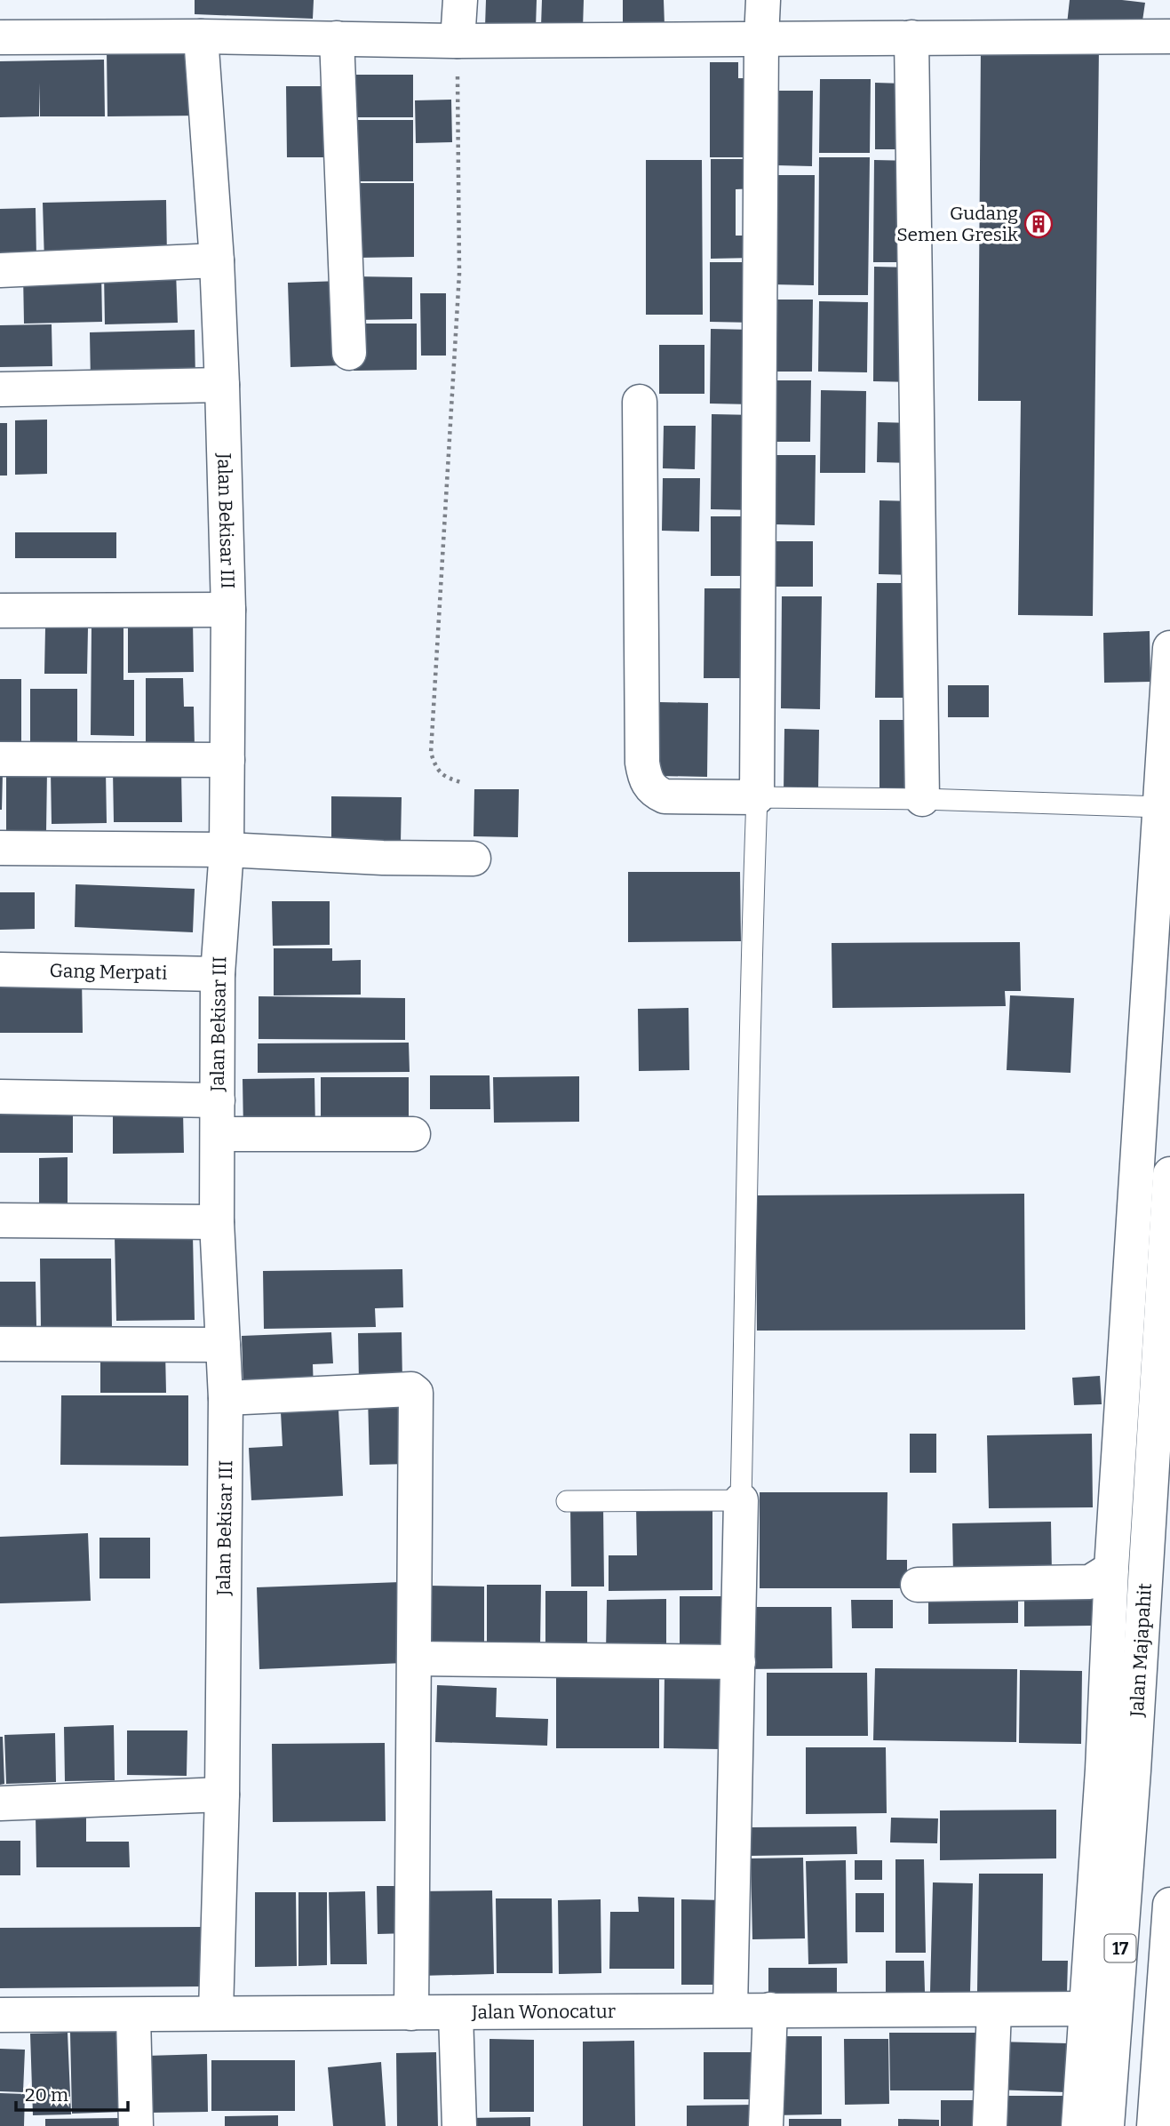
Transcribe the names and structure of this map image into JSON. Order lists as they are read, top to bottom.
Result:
{
  "streets": {
    "main road": [
      "Jalan Bekisar III",
      "Gang Merpati",
      "Jalan Majapahit",
      "17",
      "Jalan Wonocatur"
    ]
  },
  "crossings": [
    ["Jalan Bekisar III", "Gang Merpati"],
    ["Jalan Bekisar III", "Jalan Wonocatur"]
  ],
  "places": {
    "building": ["Gudang Semen Gresik"]
  },
  "scale_bar": "20 m"
}
